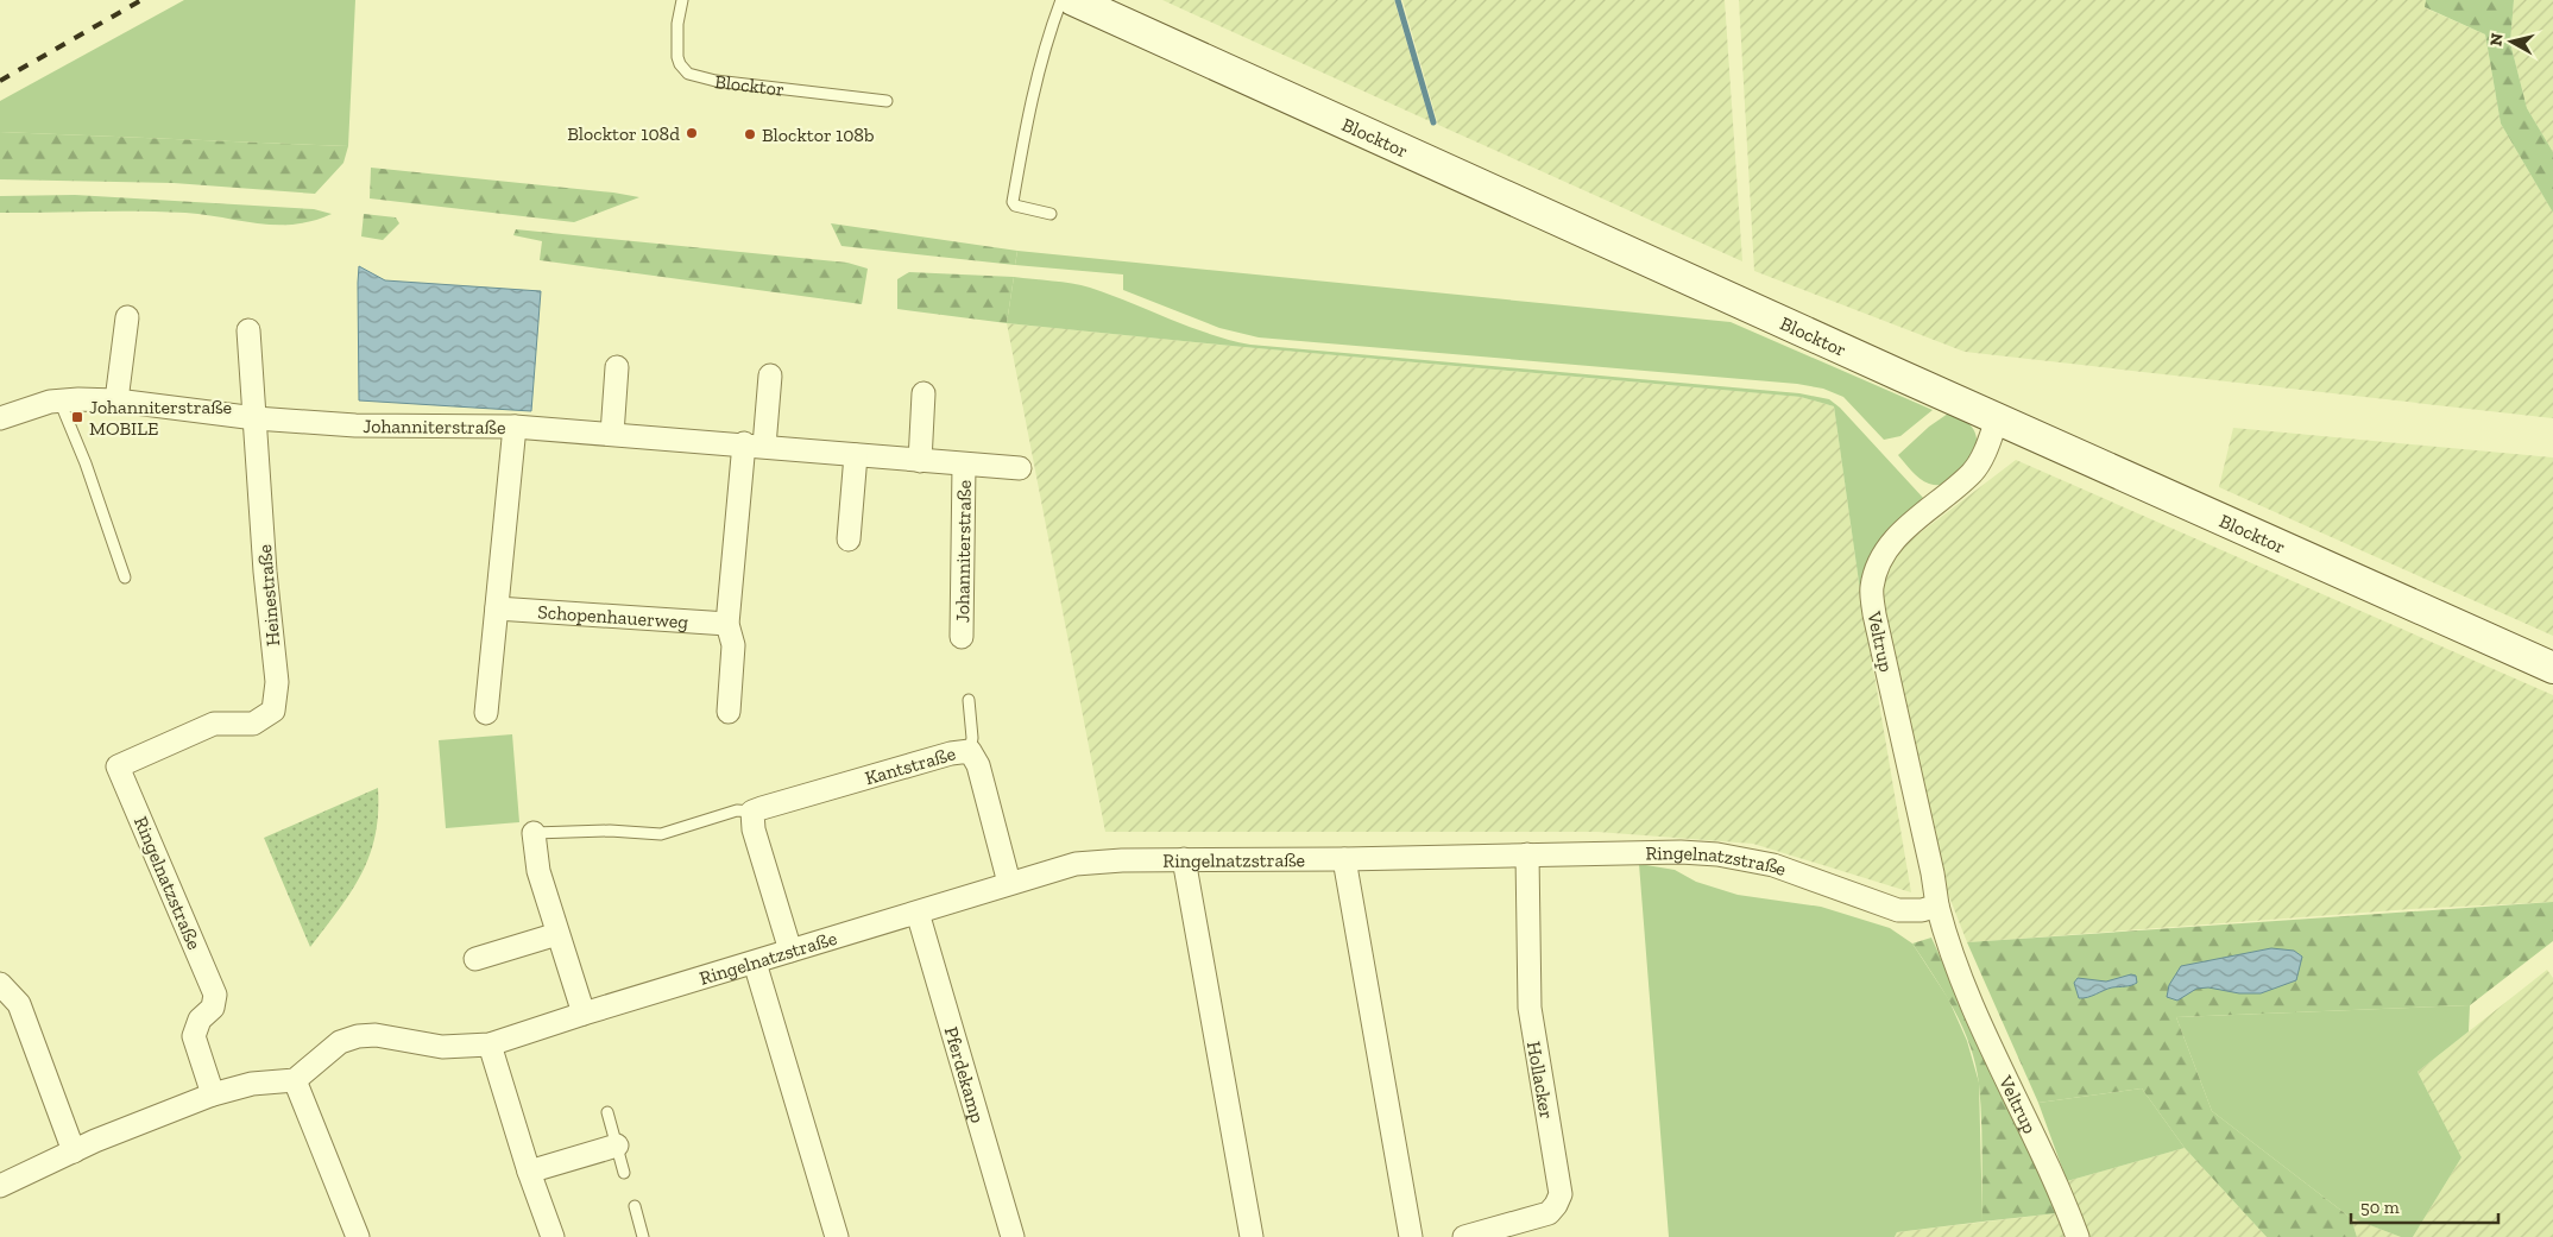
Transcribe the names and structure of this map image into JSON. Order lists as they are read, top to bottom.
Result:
{
  "streets": {
    "main road": ["Blocktor"],
    "street": [
      "Johanniterstraße",
      "Heinestraße",
      "Schopenhauerweg",
      "Veltrup",
      "Kantstraße",
      "Ringelnatzstraße",
      "Pferdekamp",
      "Hollacker"
    ]
  },
  "crossings": [
    ["Blocktor", "Veltrup"],
    ["Johanniterstraße", "Heinestraße"],
    ["Heinestraße", "Ringelnatzstraße"],
    ["Veltrup", "Ringelnatzstraße"],
    ["Kantstraße", "Ringelnatzstraße"],
    ["Ringelnatzstraße", "Pferdekamp"],
    ["Ringelnatzstraße", "Hollacker"]
  ],
  "places": {
    "other": ["Blocktor 108d", "Blocktor 108b"],
    "transit": ["Johanniterstraße MOBILE"]
  },
  "scale_bar": "50 m",
  "north": "left"
}
